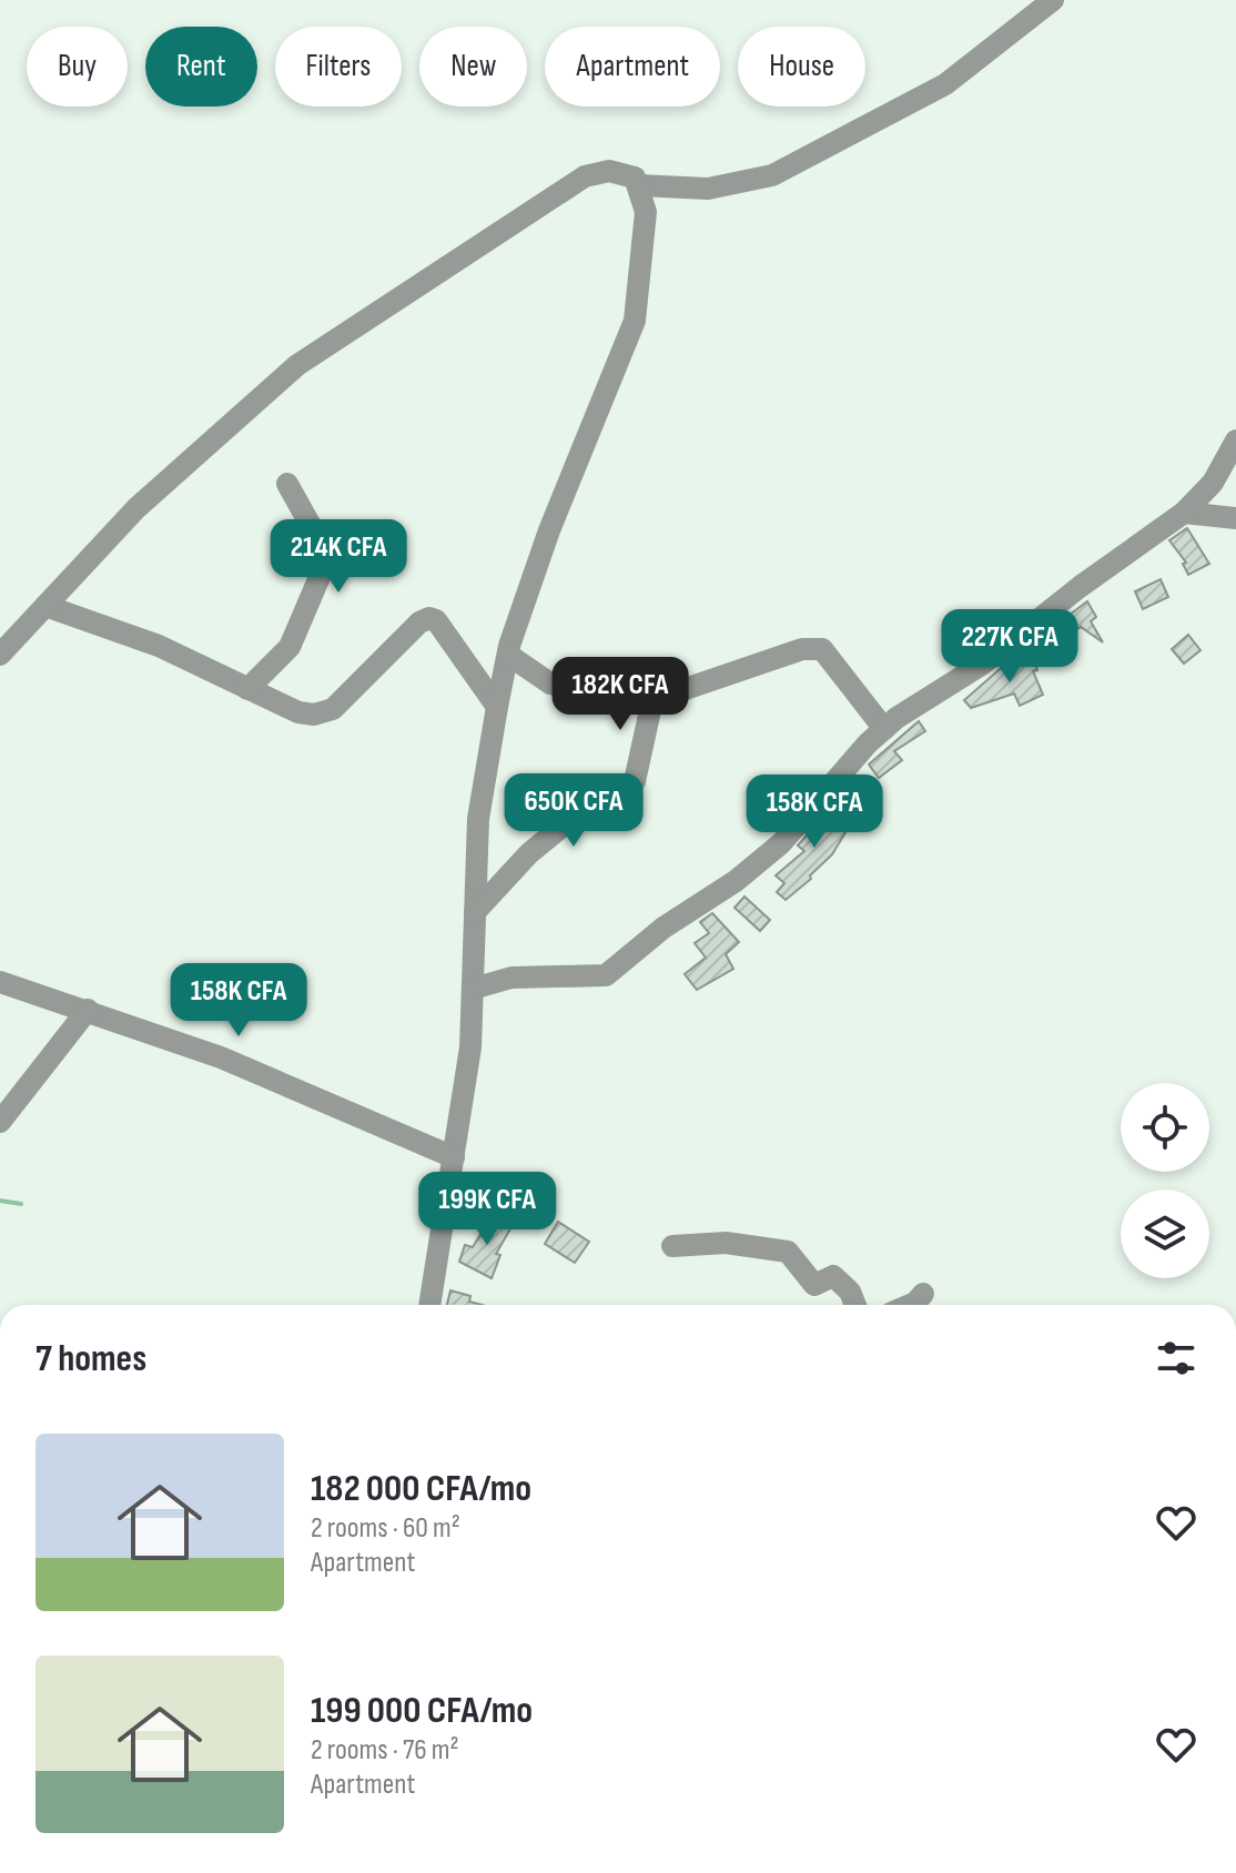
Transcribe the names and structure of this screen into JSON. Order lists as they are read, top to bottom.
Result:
{
  "page": {
    "chip": [
      "Buy",
      "Rent",
      "Filters",
      "New",
      "Apartment",
      "House"
    ],
    "price": [
      "214K CFA",
      "227K CFA",
      "182K CFA",
      "650K CFA",
      "158K CFA",
      "158K CFA",
      "199K CFA"
    ],
    "heading": "7 homes",
    "list": [
      {
        "name": "182 000 CFA/mo",
        "note": "2 rooms · 60 m² · Apartment"
      },
      {
        "name": "199 000 CFA/mo",
        "note": "2 rooms · 76 m² · Apartment"
      }
    ]
  }
}
